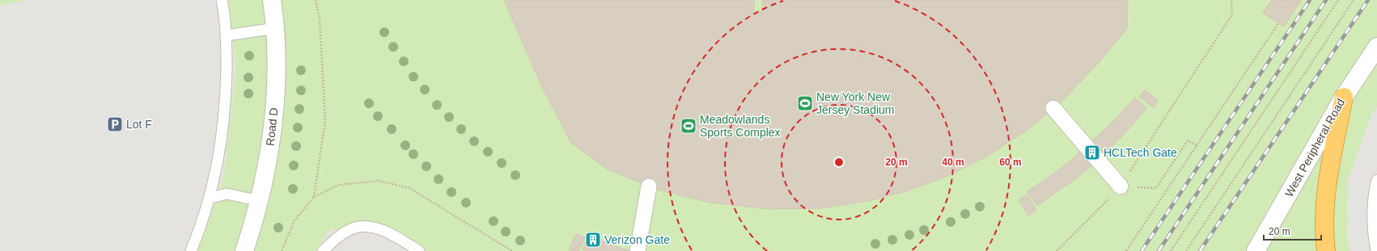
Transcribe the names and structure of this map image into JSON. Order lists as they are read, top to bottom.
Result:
{
  "streets": {
    "street": ["Road D", "West Peripheral Road"]
  },
  "places": {
    "sports": ["New York New Jersey Stadium", "Meadowlands Sports Complex"],
    "parking": ["Lot F"],
    "building": ["HCLTech Gate", "Verizon Gate"]
  },
  "scale_bar": "20 m",
  "rings": ["20 m", "40 m", "60 m"]
}
